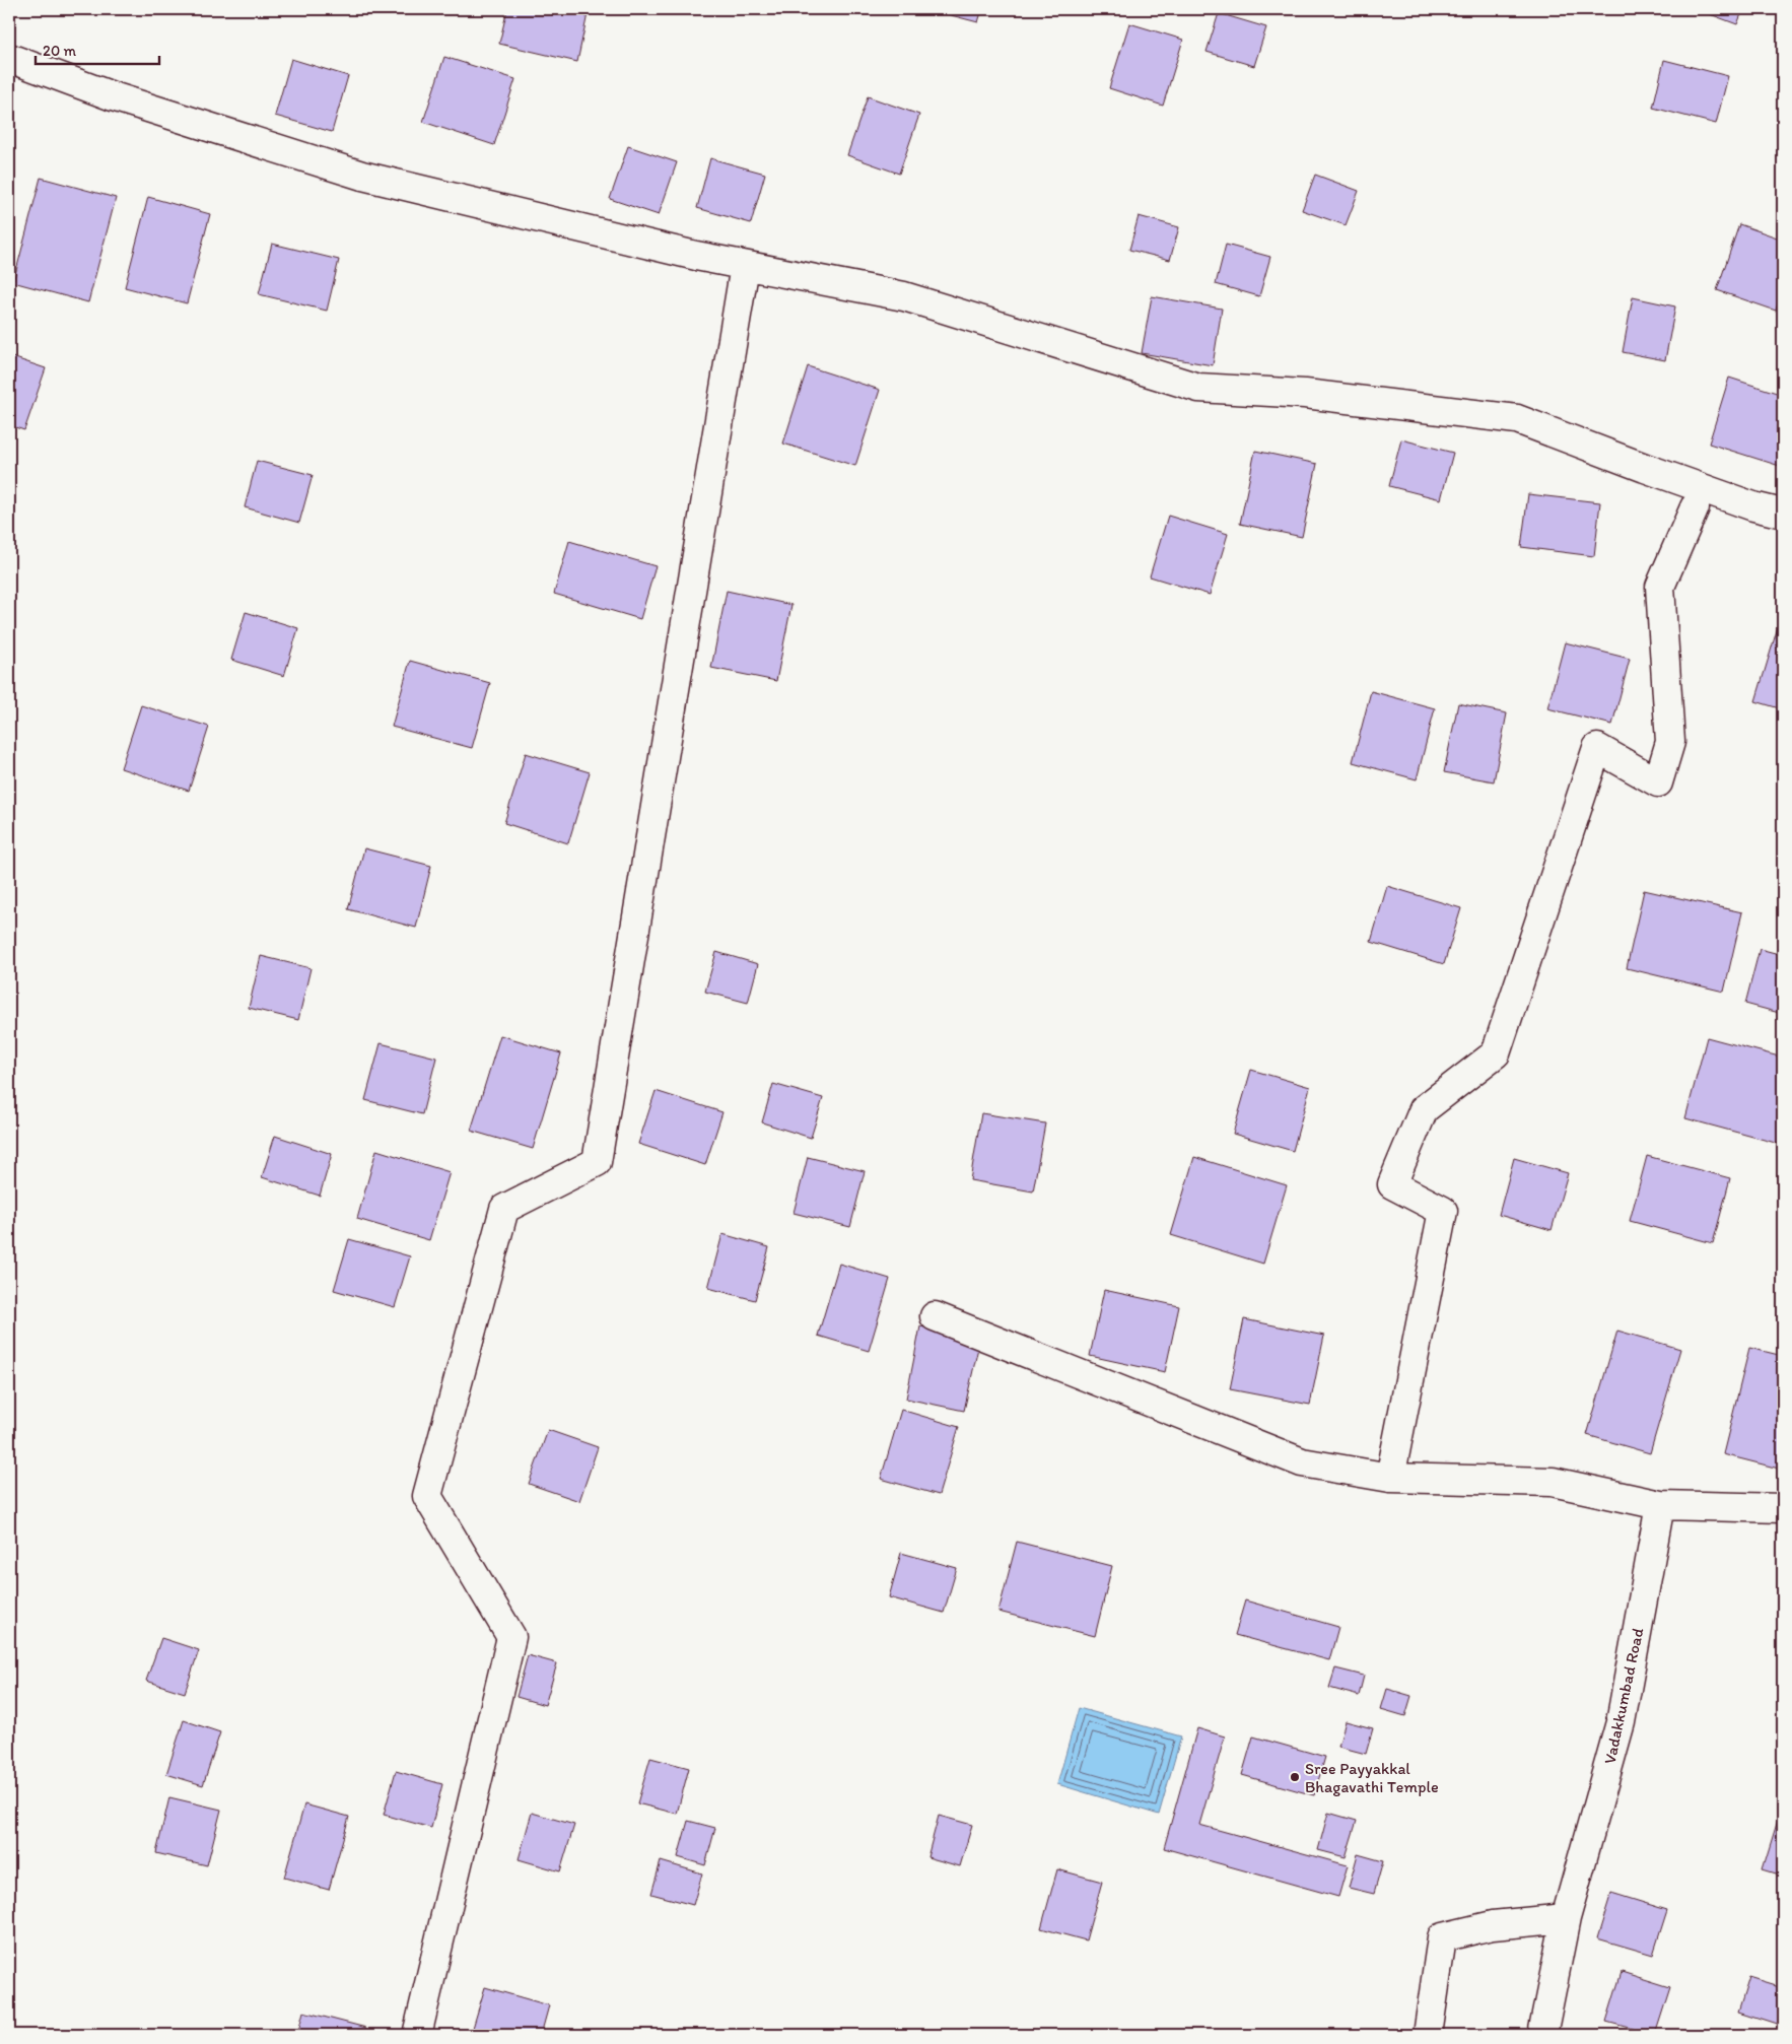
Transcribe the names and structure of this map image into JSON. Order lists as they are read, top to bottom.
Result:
{
  "streets": {
    "street": ["Vadakkumbad Road"]
  },
  "places": ["Sree Payyakkal Bhagavathi Temple"],
  "scale_bar": "20 m"
}
